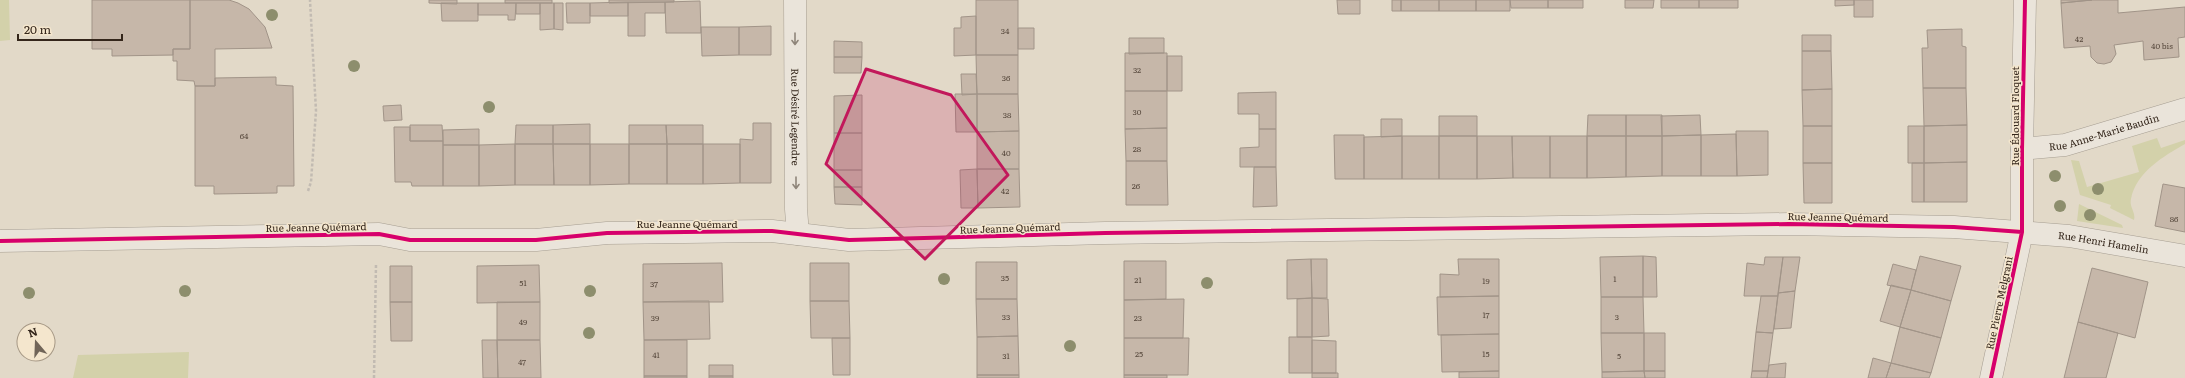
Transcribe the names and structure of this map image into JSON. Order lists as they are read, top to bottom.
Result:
{
  "streets": {
    "street": [
      "Rue Édouard Floquet",
      "Rue Désiré Legendre",
      "Rue Anne-Marie Baudin",
      "Rue Jeanne Quémard",
      "Rue Henri Hamelin",
      "Rue Pierre Melgrani"
    ]
  },
  "crossings": [
    ["Rue Édouard Floquet", "Rue Anne-Marie Baudin"],
    ["Rue Édouard Floquet", "Rue Jeanne Quémard"],
    ["Rue Édouard Floquet", "Rue Henri Hamelin"],
    ["Rue Édouard Floquet", "Rue Pierre Melgrani"],
    ["Rue Désiré Legendre", "Rue Jeanne Quémard"],
    ["Rue Jeanne Quémard", "Rue Henri Hamelin"],
    ["Rue Jeanne Quémard", "Rue Pierre Melgrani"],
    ["Rue Henri Hamelin", "Rue Pierre Melgrani"]
  ],
  "one_way": ["Rue Désiré Legendre"],
  "house_numbers": [
    "34",
    "42",
    "40 bis",
    "32",
    "36",
    "30",
    "38",
    "64",
    "28",
    "40",
    "26",
    "42",
    "86",
    "35",
    "1",
    "21",
    "19",
    "51",
    "37",
    "17",
    "33",
    "3",
    "39",
    "23",
    "49",
    "25",
    "15",
    "41",
    "31",
    "5",
    "47"
  ],
  "scale_bar": "20 m",
  "north": "top"
}
